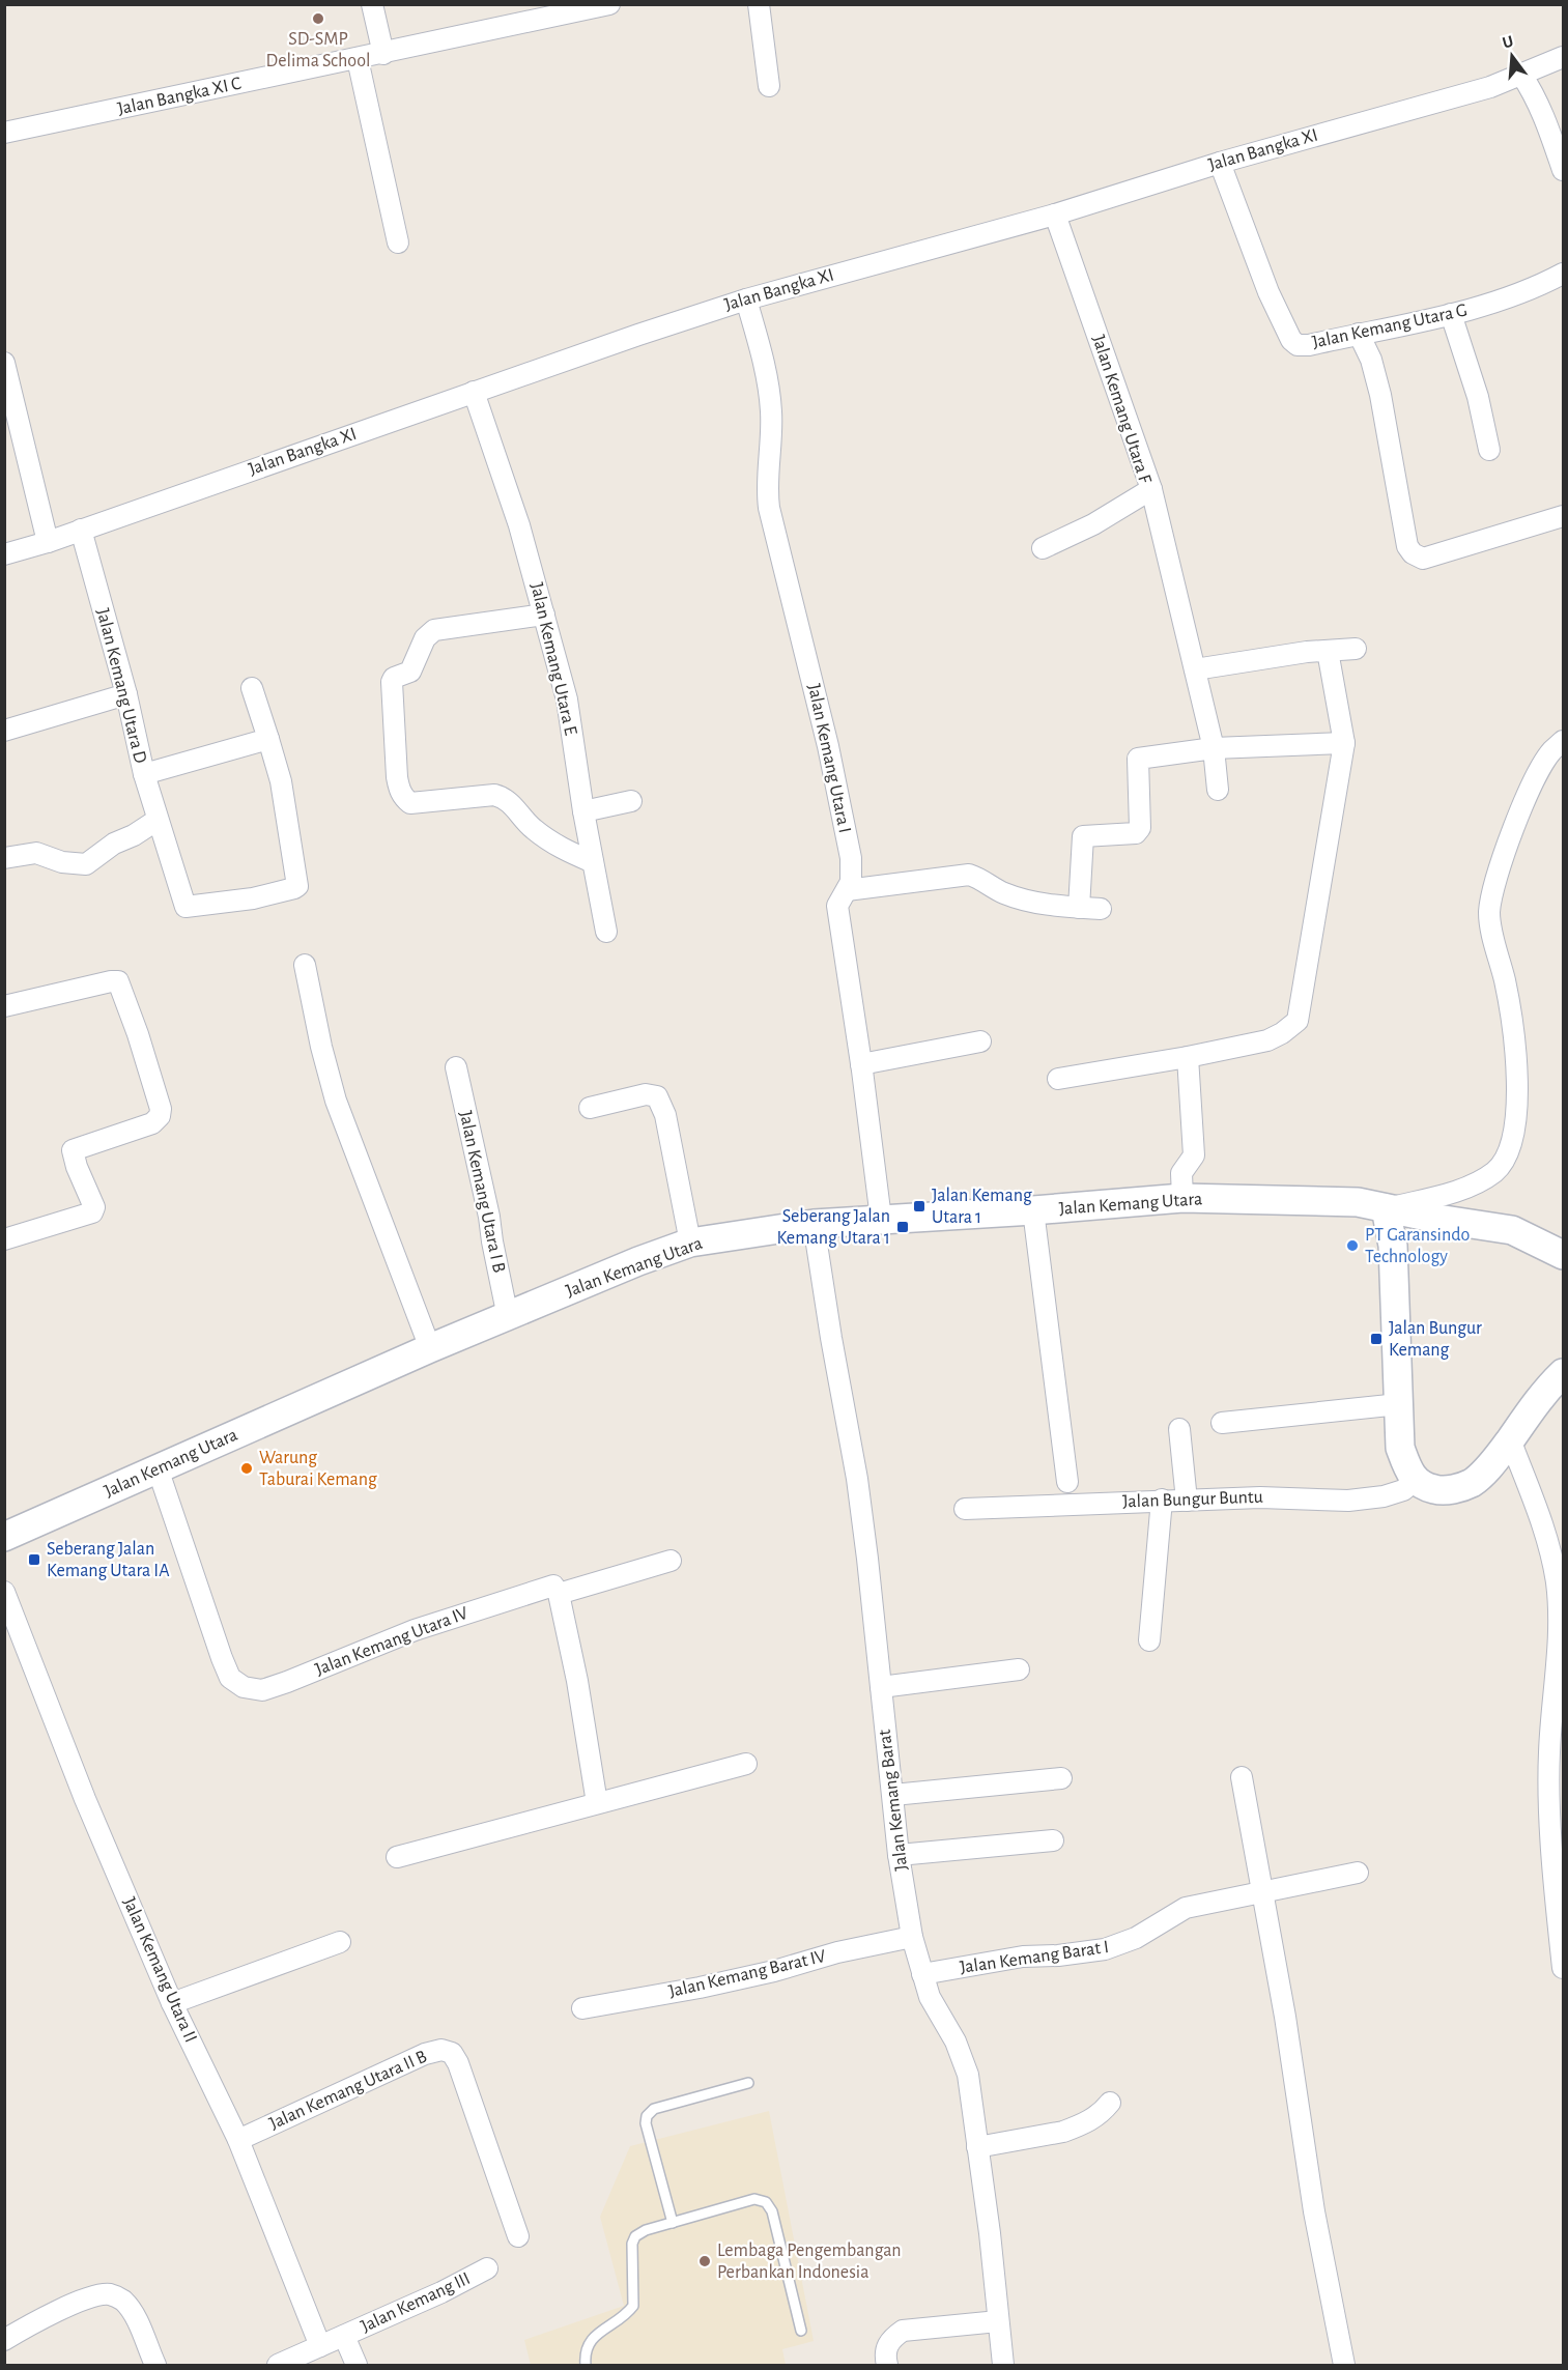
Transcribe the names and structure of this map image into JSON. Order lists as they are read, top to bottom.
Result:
{
  "streets": {
    "street": [
      "Jalan Bangka XI C",
      "Jalan Bangka XI",
      "Jalan Kemang Utara G",
      "Jalan Kemang Utara F",
      "Jalan Kemang Utara E",
      "Jalan Kemang Utara D",
      "Jalan Kemang Utara I",
      "Jalan Kemang Utara I B",
      "Jalan Kemang Utara",
      "Jalan Bungur Buntu",
      "Jalan Kemang Utara IV",
      "Jalan Kemang Barat",
      "Jalan Kemang Barat I",
      "Jalan Kemang Utara II",
      "Jalan Kemang Barat IV",
      "Jalan Kemang Utara II B",
      "Jalan Kemang III"
    ]
  },
  "crossings": [
    ["Jalan Bangka XI", "Jalan Kemang Utara G"],
    ["Jalan Bangka XI", "Jalan Kemang Utara F"],
    ["Jalan Bangka XI", "Jalan Kemang Utara E"],
    ["Jalan Bangka XI", "Jalan Kemang Utara D"],
    ["Jalan Bangka XI", "Jalan Kemang Utara I"],
    ["Jalan Kemang Utara I", "Jalan Kemang Utara"],
    ["Jalan Kemang Utara I B", "Jalan Kemang Utara"],
    ["Jalan Kemang Utara", "Jalan Kemang Utara IV"],
    ["Jalan Kemang Utara", "Jalan Kemang Barat"],
    ["Jalan Kemang Barat", "Jalan Kemang Barat I"],
    ["Jalan Kemang Barat", "Jalan Kemang Barat IV"],
    ["Jalan Kemang Utara II", "Jalan Kemang Utara II B"],
    ["Jalan Kemang Utara II", "Jalan Kemang III"]
  ],
  "places": {
    "other": [
      "SD-SMP Delima School",
      "PT Garansindo Technology",
      "Warung Taburai Kemang",
      "Lembaga Pengembangan Perbankan Indonesia"
    ],
    "transit": [
      "Jalan Kemang Utara 1",
      "Seberang Jalan Kemang Utara 1",
      "Jalan Bungur Kemang",
      "Seberang Jalan Kemang Utara IA"
    ]
  },
  "north": "top"
}
